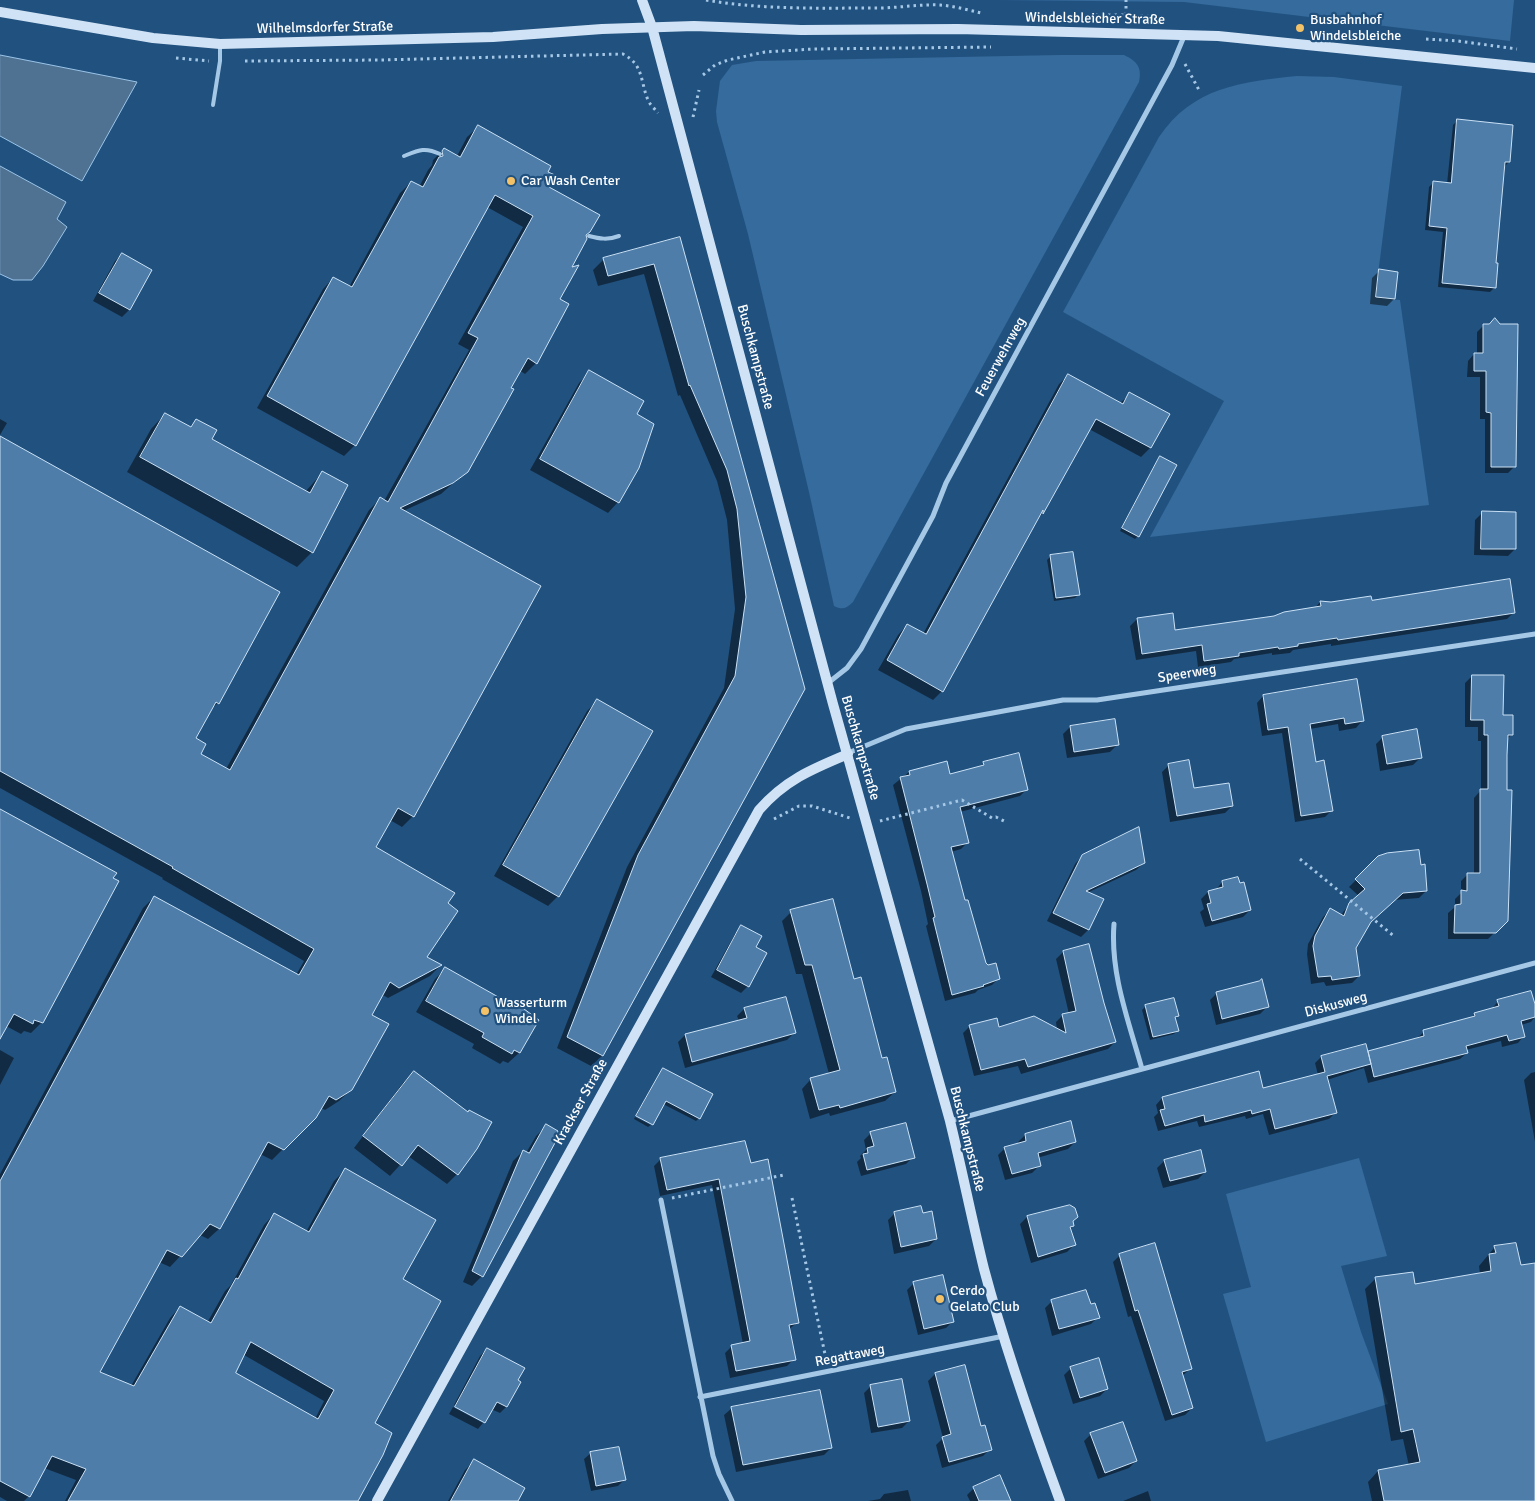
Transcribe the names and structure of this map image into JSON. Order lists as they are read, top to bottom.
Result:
{
  "streets": {
    "main road": [
      "Windelsbleicher Straße",
      "Wilhelmsdorfer Straße",
      "Buschkampstraße",
      "Krackser Straße"
    ],
    "street": [
      "Feuerwehrweg",
      "Speerweg",
      "Diskusweg",
      "Regattaweg"
    ]
  },
  "crossings": [
    ["Windelsbleicher Straße", "Wilhelmsdorfer Straße"],
    ["Windelsbleicher Straße", "Buschkampstraße"],
    ["Windelsbleicher Straße", "Feuerwehrweg"],
    ["Wilhelmsdorfer Straße", "Buschkampstraße"],
    ["Buschkampstraße", "Feuerwehrweg"],
    ["Buschkampstraße", "Speerweg"],
    ["Buschkampstraße", "Diskusweg"],
    ["Buschkampstraße", "Krackser Straße"],
    ["Buschkampstraße", "Regattaweg"],
    ["Speerweg", "Krackser Straße"]
  ],
  "places": [
    "Busbahnhof Windelsbleiche",
    "Car Wash Center",
    "Wasserturm Windel",
    "Cerdo Gelato Club"
  ]
}
